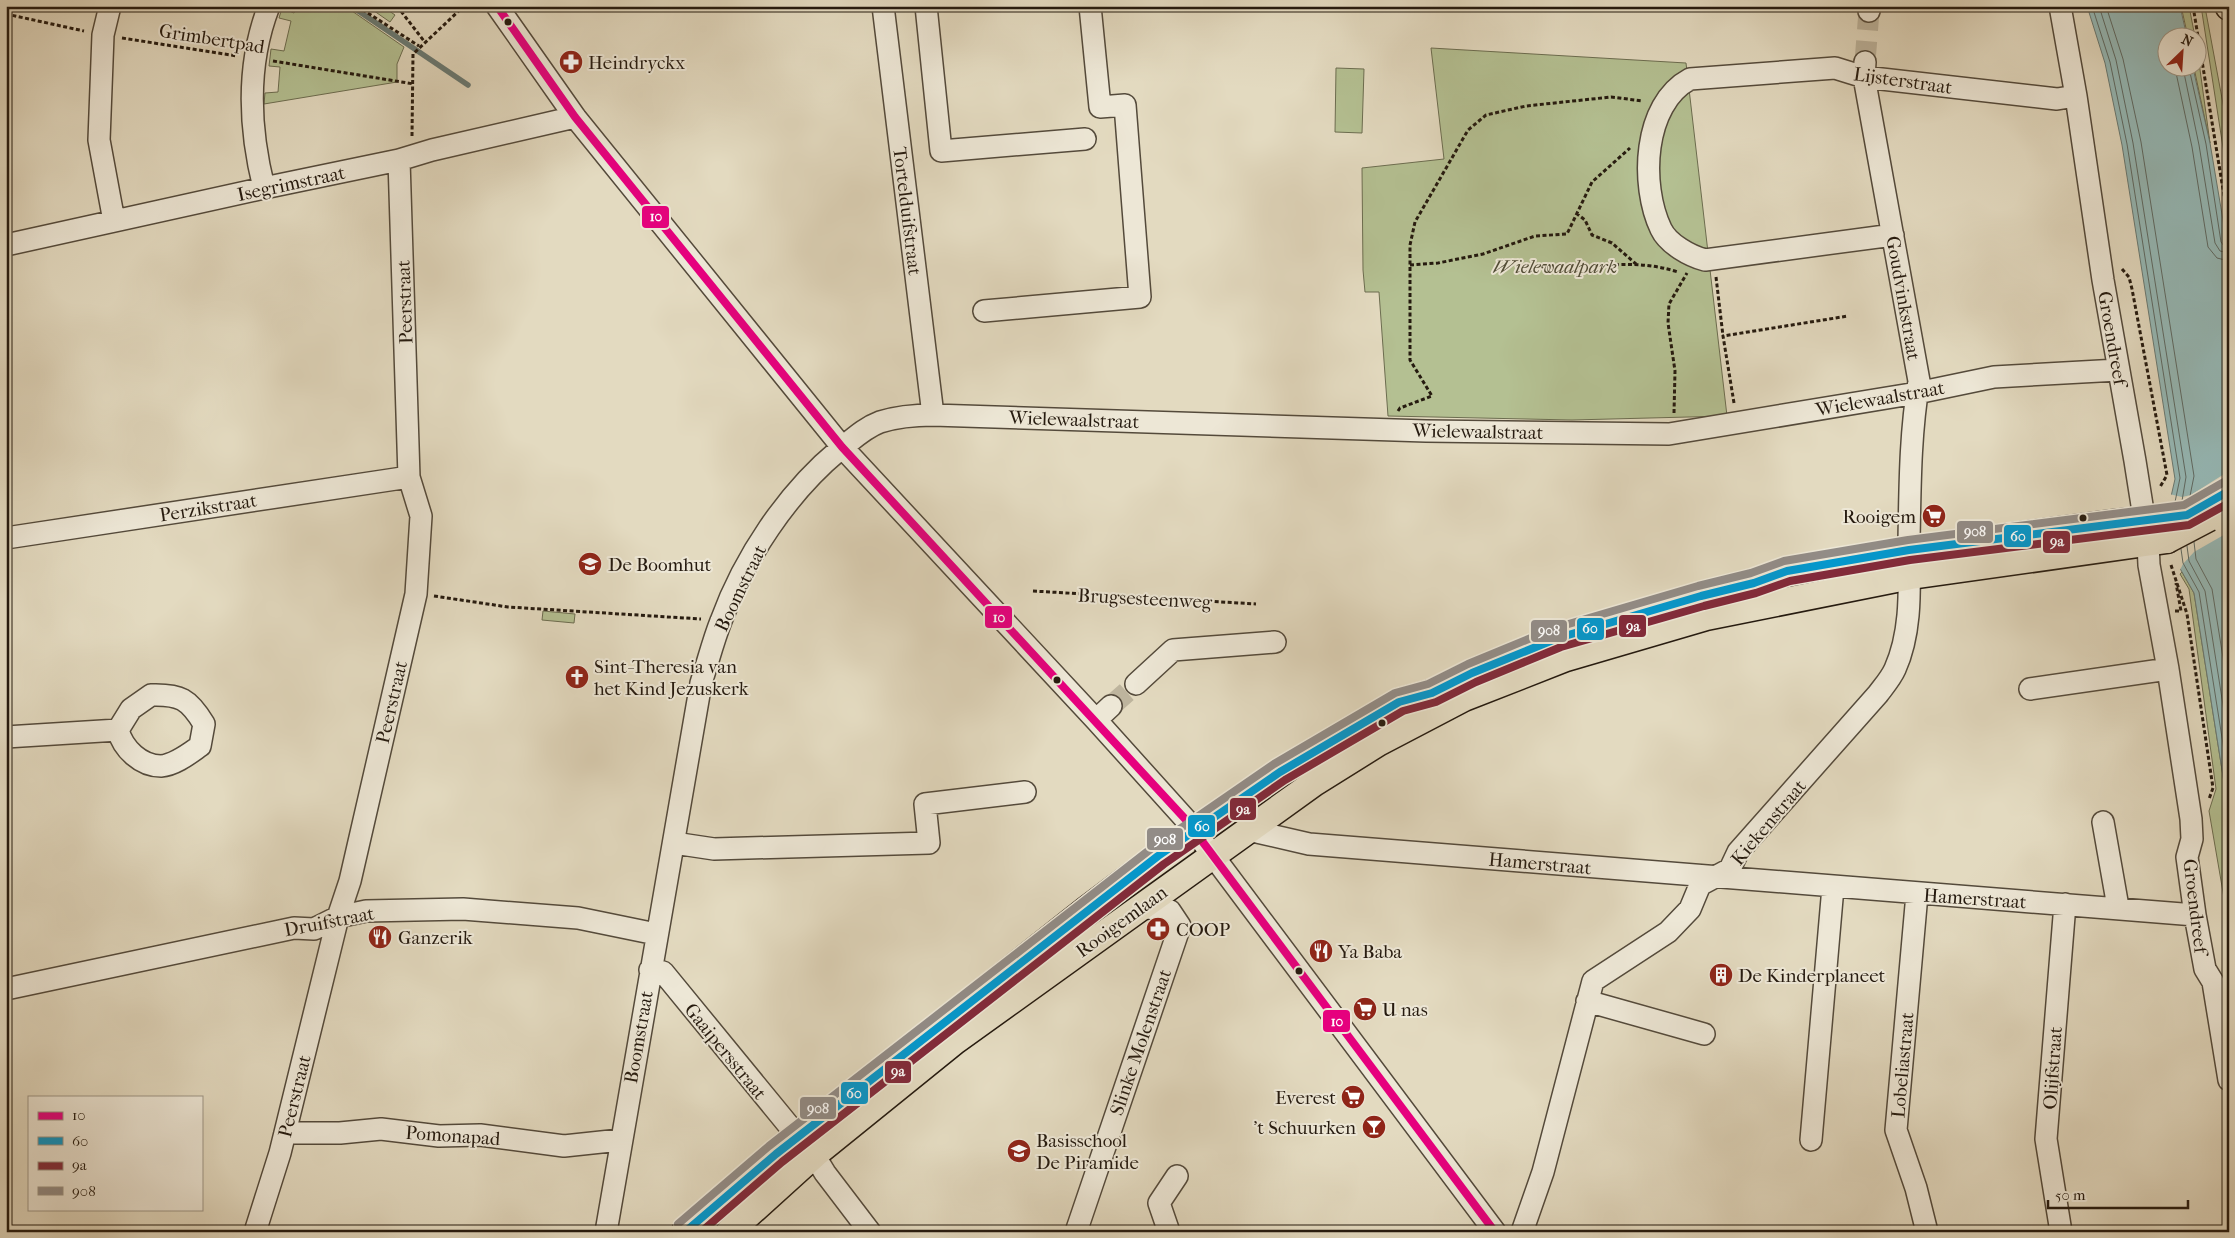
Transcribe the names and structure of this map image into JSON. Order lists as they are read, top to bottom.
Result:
{
  "streets": {
    "main road": ["Rooigemlaan"],
    "street": [
      "Lijsterstraat",
      "Isegrimstraat",
      "Tortelduifstraat",
      "Goudvinkstraat",
      "Peerstraat",
      "Groendreef",
      "Wielewaalstraat",
      "Perzikstraat",
      "Boomstraat",
      "Kiekenstraat",
      "Hamerstraat",
      "Druifstraat",
      "Slinke Molenstraat",
      "Gaaipersstraat",
      "Lobeliastraat",
      "Olijfstraat",
      "Pomonapad"
    ],
    "path": ["Grimbertpad", "Brugsesteenweg"]
  },
  "crossings": [
    ["Lijsterstraat", "Goudvinkstraat"],
    ["Lijsterstraat", "Groendreef"],
    ["Isegrimstraat", "Peerstraat"],
    ["Tortelduifstraat", "Wielewaalstraat"],
    ["Goudvinkstraat", "Wielewaalstraat"],
    ["Goudvinkstraat", "Rooigemlaan"],
    ["Peerstraat", "Perzikstraat"],
    ["Peerstraat", "Druifstraat"],
    ["Peerstraat", "Pomonapad"],
    ["Groendreef", "Wielewaalstraat"],
    ["Groendreef", "Hamerstraat"],
    ["Groendreef", "Rooigemlaan"],
    ["Wielewaalstraat", "Boomstraat"],
    ["Boomstraat", "Druifstraat"],
    ["Boomstraat", "Gaaipersstraat"],
    ["Boomstraat", "Pomonapad"],
    ["Kiekenstraat", "Hamerstraat"],
    ["Kiekenstraat", "Rooigemlaan"],
    ["Hamerstraat", "Rooigemlaan"],
    ["Hamerstraat", "Lobeliastraat"],
    ["Hamerstraat", "Olijfstraat"],
    ["Rooigemlaan", "Slinke Molenstraat"],
    ["Rooigemlaan", "Gaaipersstraat"]
  ],
  "parks": ["Wielewaalpark"],
  "places": {
    "pharmacy": ["Heindryckx", "COOP"],
    "supermarket": ["Rooigem", "U nas", "Everest"],
    "school or university": ["De Boomhut", "Basisschool De Piramide"],
    "church": ["Sint-Theresia van het Kind Jezuskerk"],
    "restaurant": ["Ganzerik", "Ya Baba"],
    "building": ["De Kinderplaneet"],
    "bar": ["'t Schuurken"]
  },
  "lines": [
    "transit line 10",
    "transit line 908",
    "transit line 60",
    "transit line 9a"
  ],
  "legend": [
    "10",
    "60",
    "9a",
    "908"
  ],
  "scale_bar": "50 m",
  "north": "top right"
}
